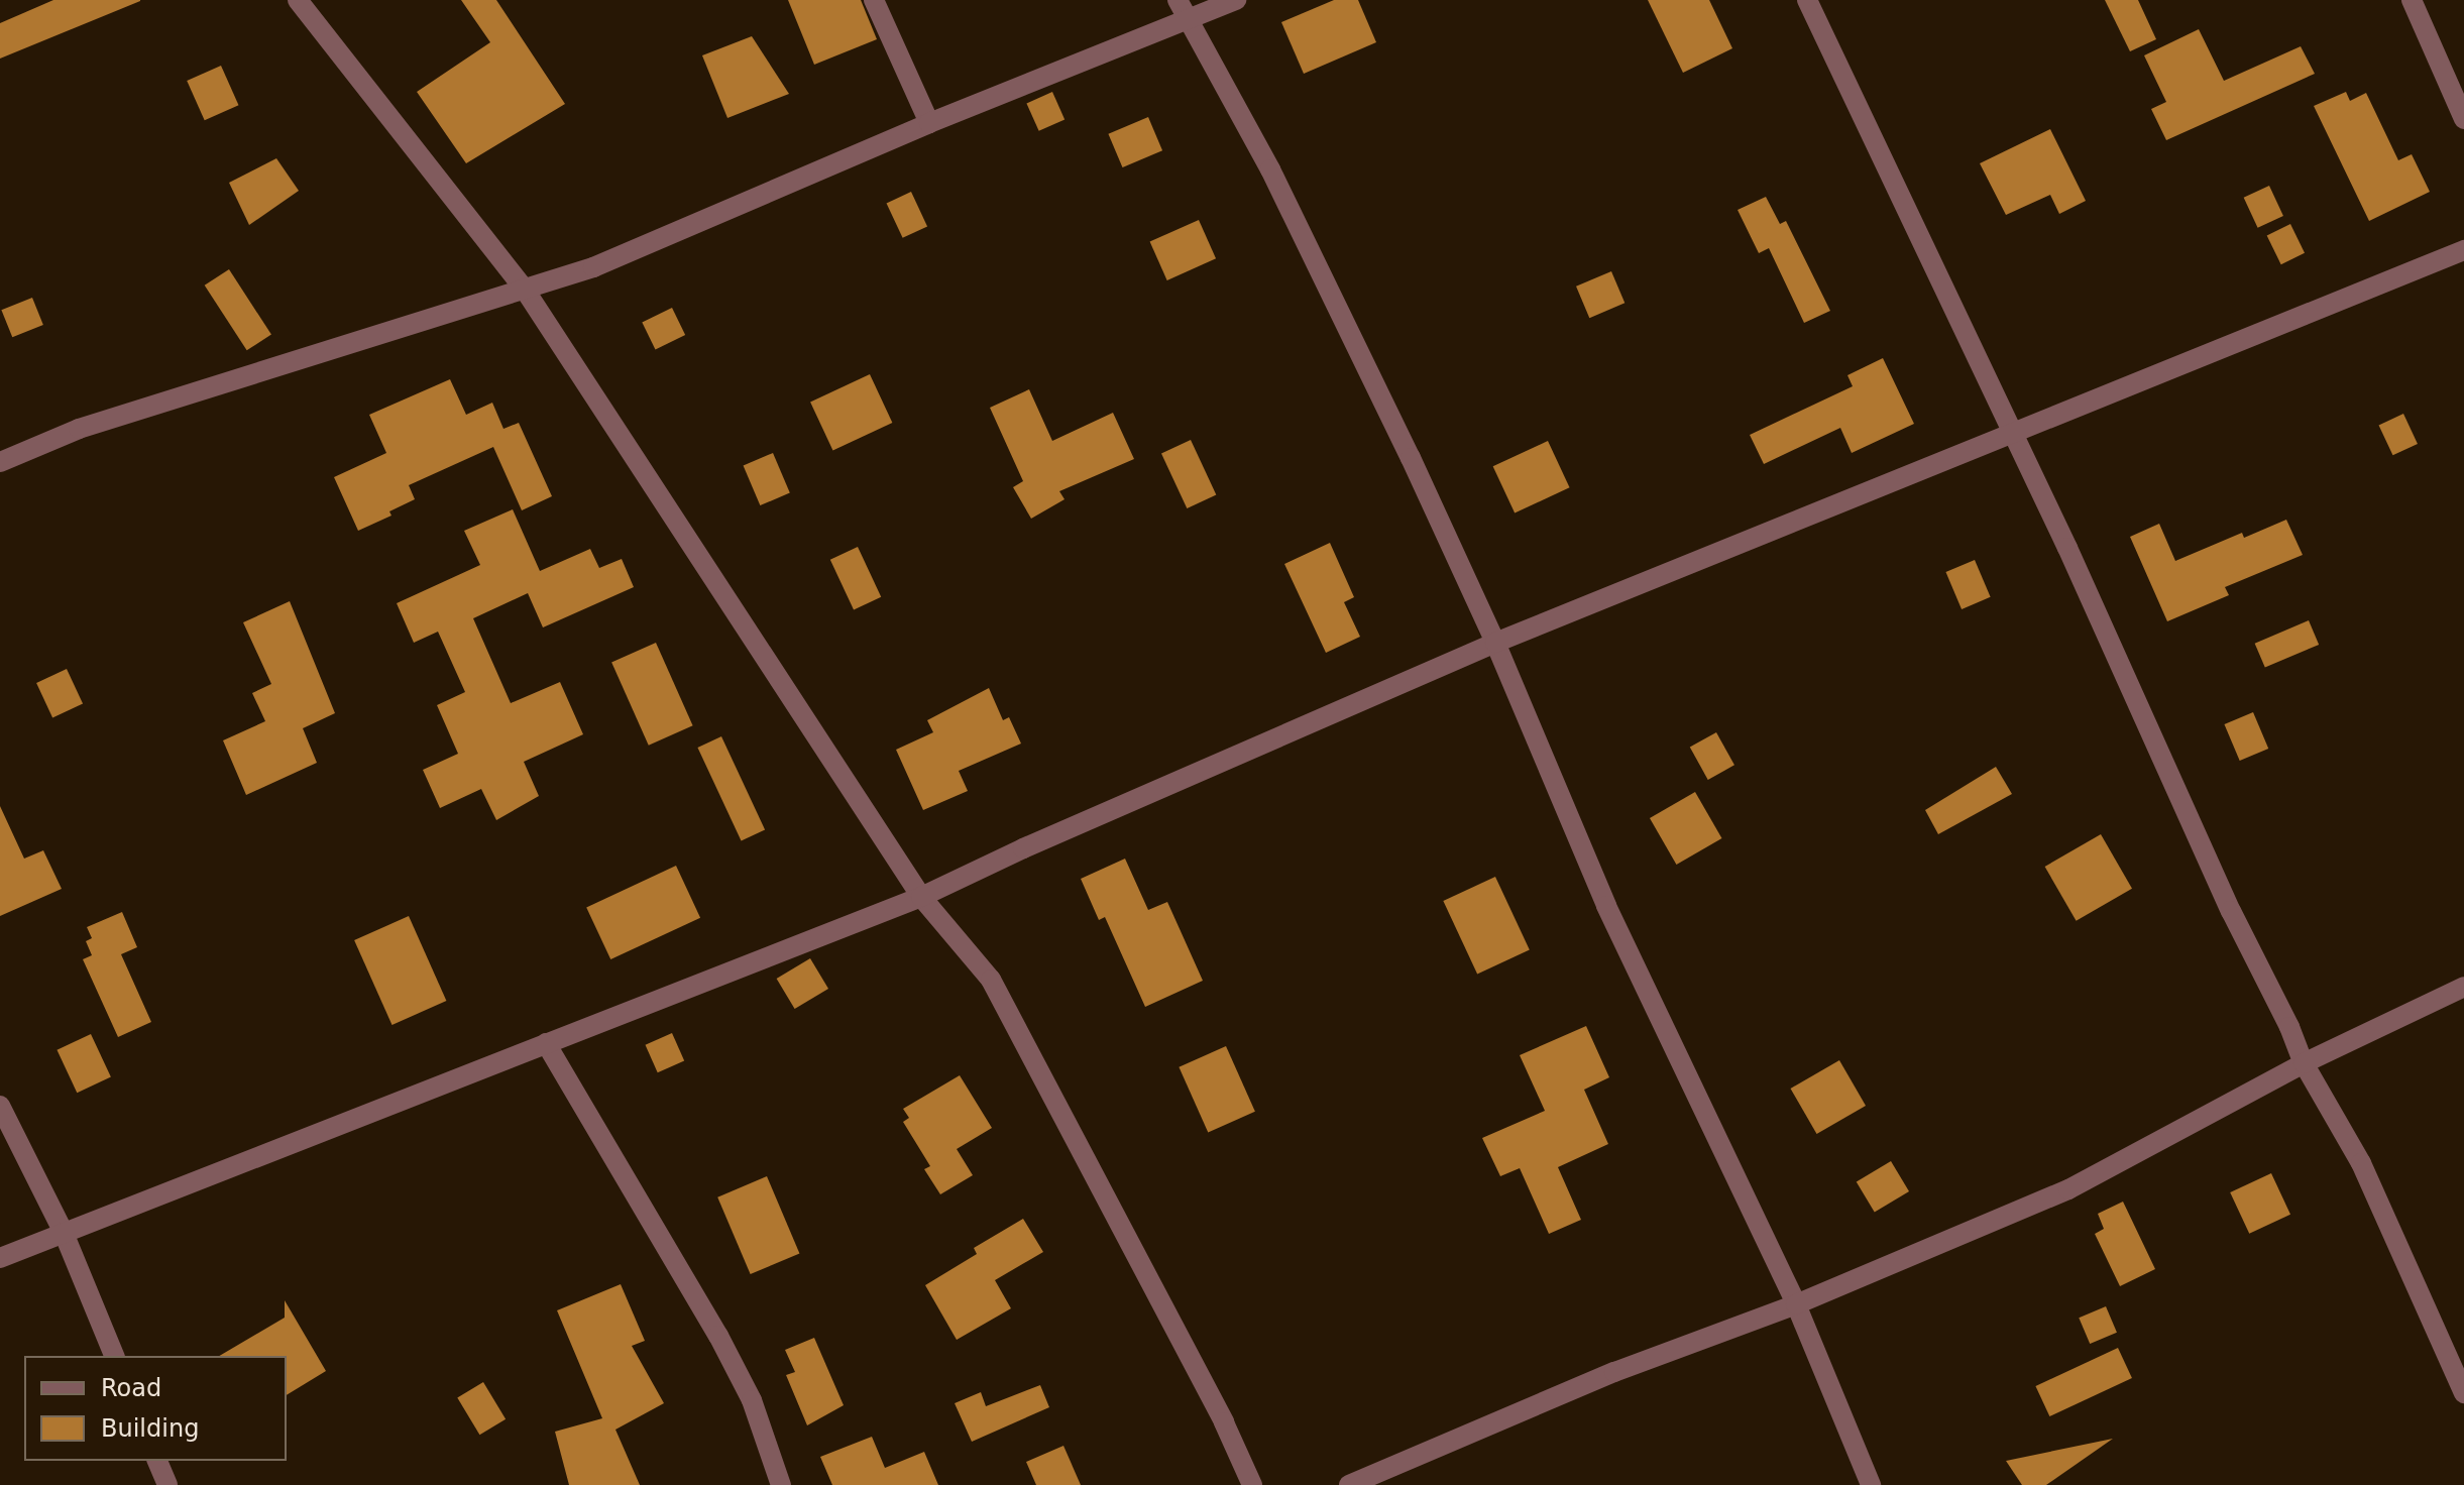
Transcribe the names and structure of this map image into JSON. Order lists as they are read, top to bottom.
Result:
{
  "legend": ["Road", "Building"]
}
